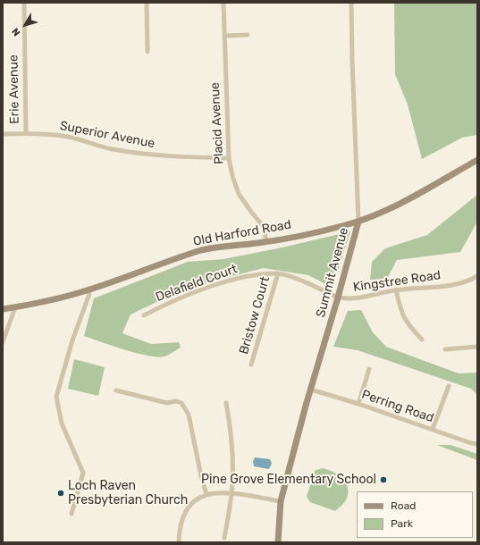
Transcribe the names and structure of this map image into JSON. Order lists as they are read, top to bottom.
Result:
{
  "streets": {
    "street": [
      "Erie Avenue",
      "Placid Avenue",
      "Superior Avenue",
      "Old Harford Road",
      "Summit Avenue",
      "Kingstree Road",
      "Delafield Court",
      "Bristow Court",
      "Perring Road"
    ]
  },
  "crossings": [
    ["Erie Avenue", "Superior Avenue"],
    ["Placid Avenue", "Superior Avenue"],
    ["Placid Avenue", "Old Harford Road"],
    ["Old Harford Road", "Summit Avenue"],
    ["Summit Avenue", "Kingstree Road"],
    ["Summit Avenue", "Delafield Court"],
    ["Summit Avenue", "Perring Road"],
    ["Kingstree Road", "Delafield Court"],
    ["Delafield Court", "Bristow Court"]
  ],
  "places": ["Pine Grove Elementary School", "Loch Raven Presbyterian Church"],
  "legend": ["Road", "Park"],
  "north": "bottom left"
}
